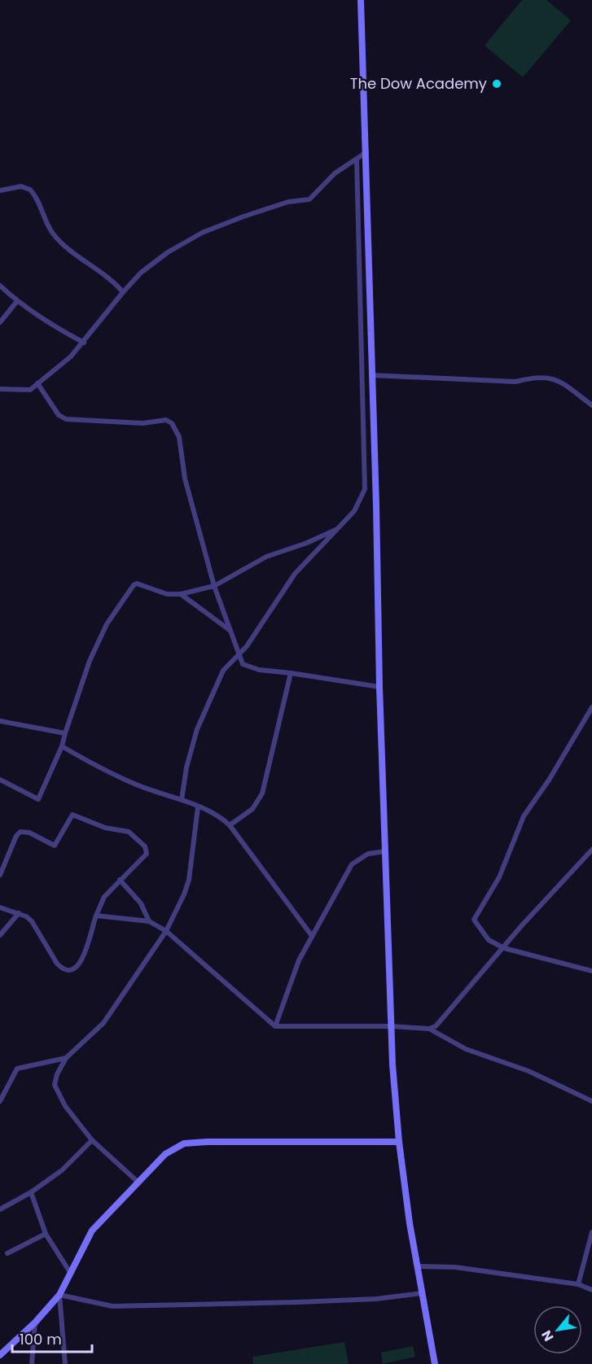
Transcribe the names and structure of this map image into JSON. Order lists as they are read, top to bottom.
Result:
{
  "places": ["The Dow Academy"],
  "scale_bar": "100 m",
  "north": "bottom left"
}
